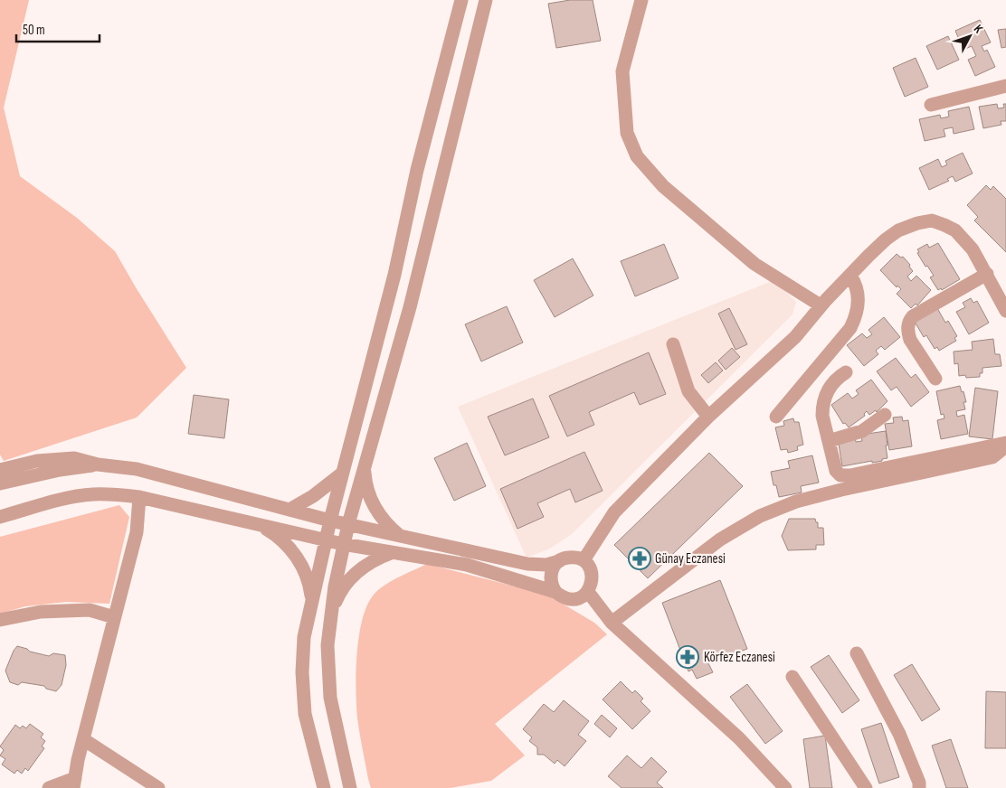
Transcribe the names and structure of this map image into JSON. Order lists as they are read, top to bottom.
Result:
{
  "places": {
    "pharmacy": ["Günay Eczanesi", "Körfez Eczanesi"]
  },
  "scale_bar": "50 m",
  "north": "top right"
}
